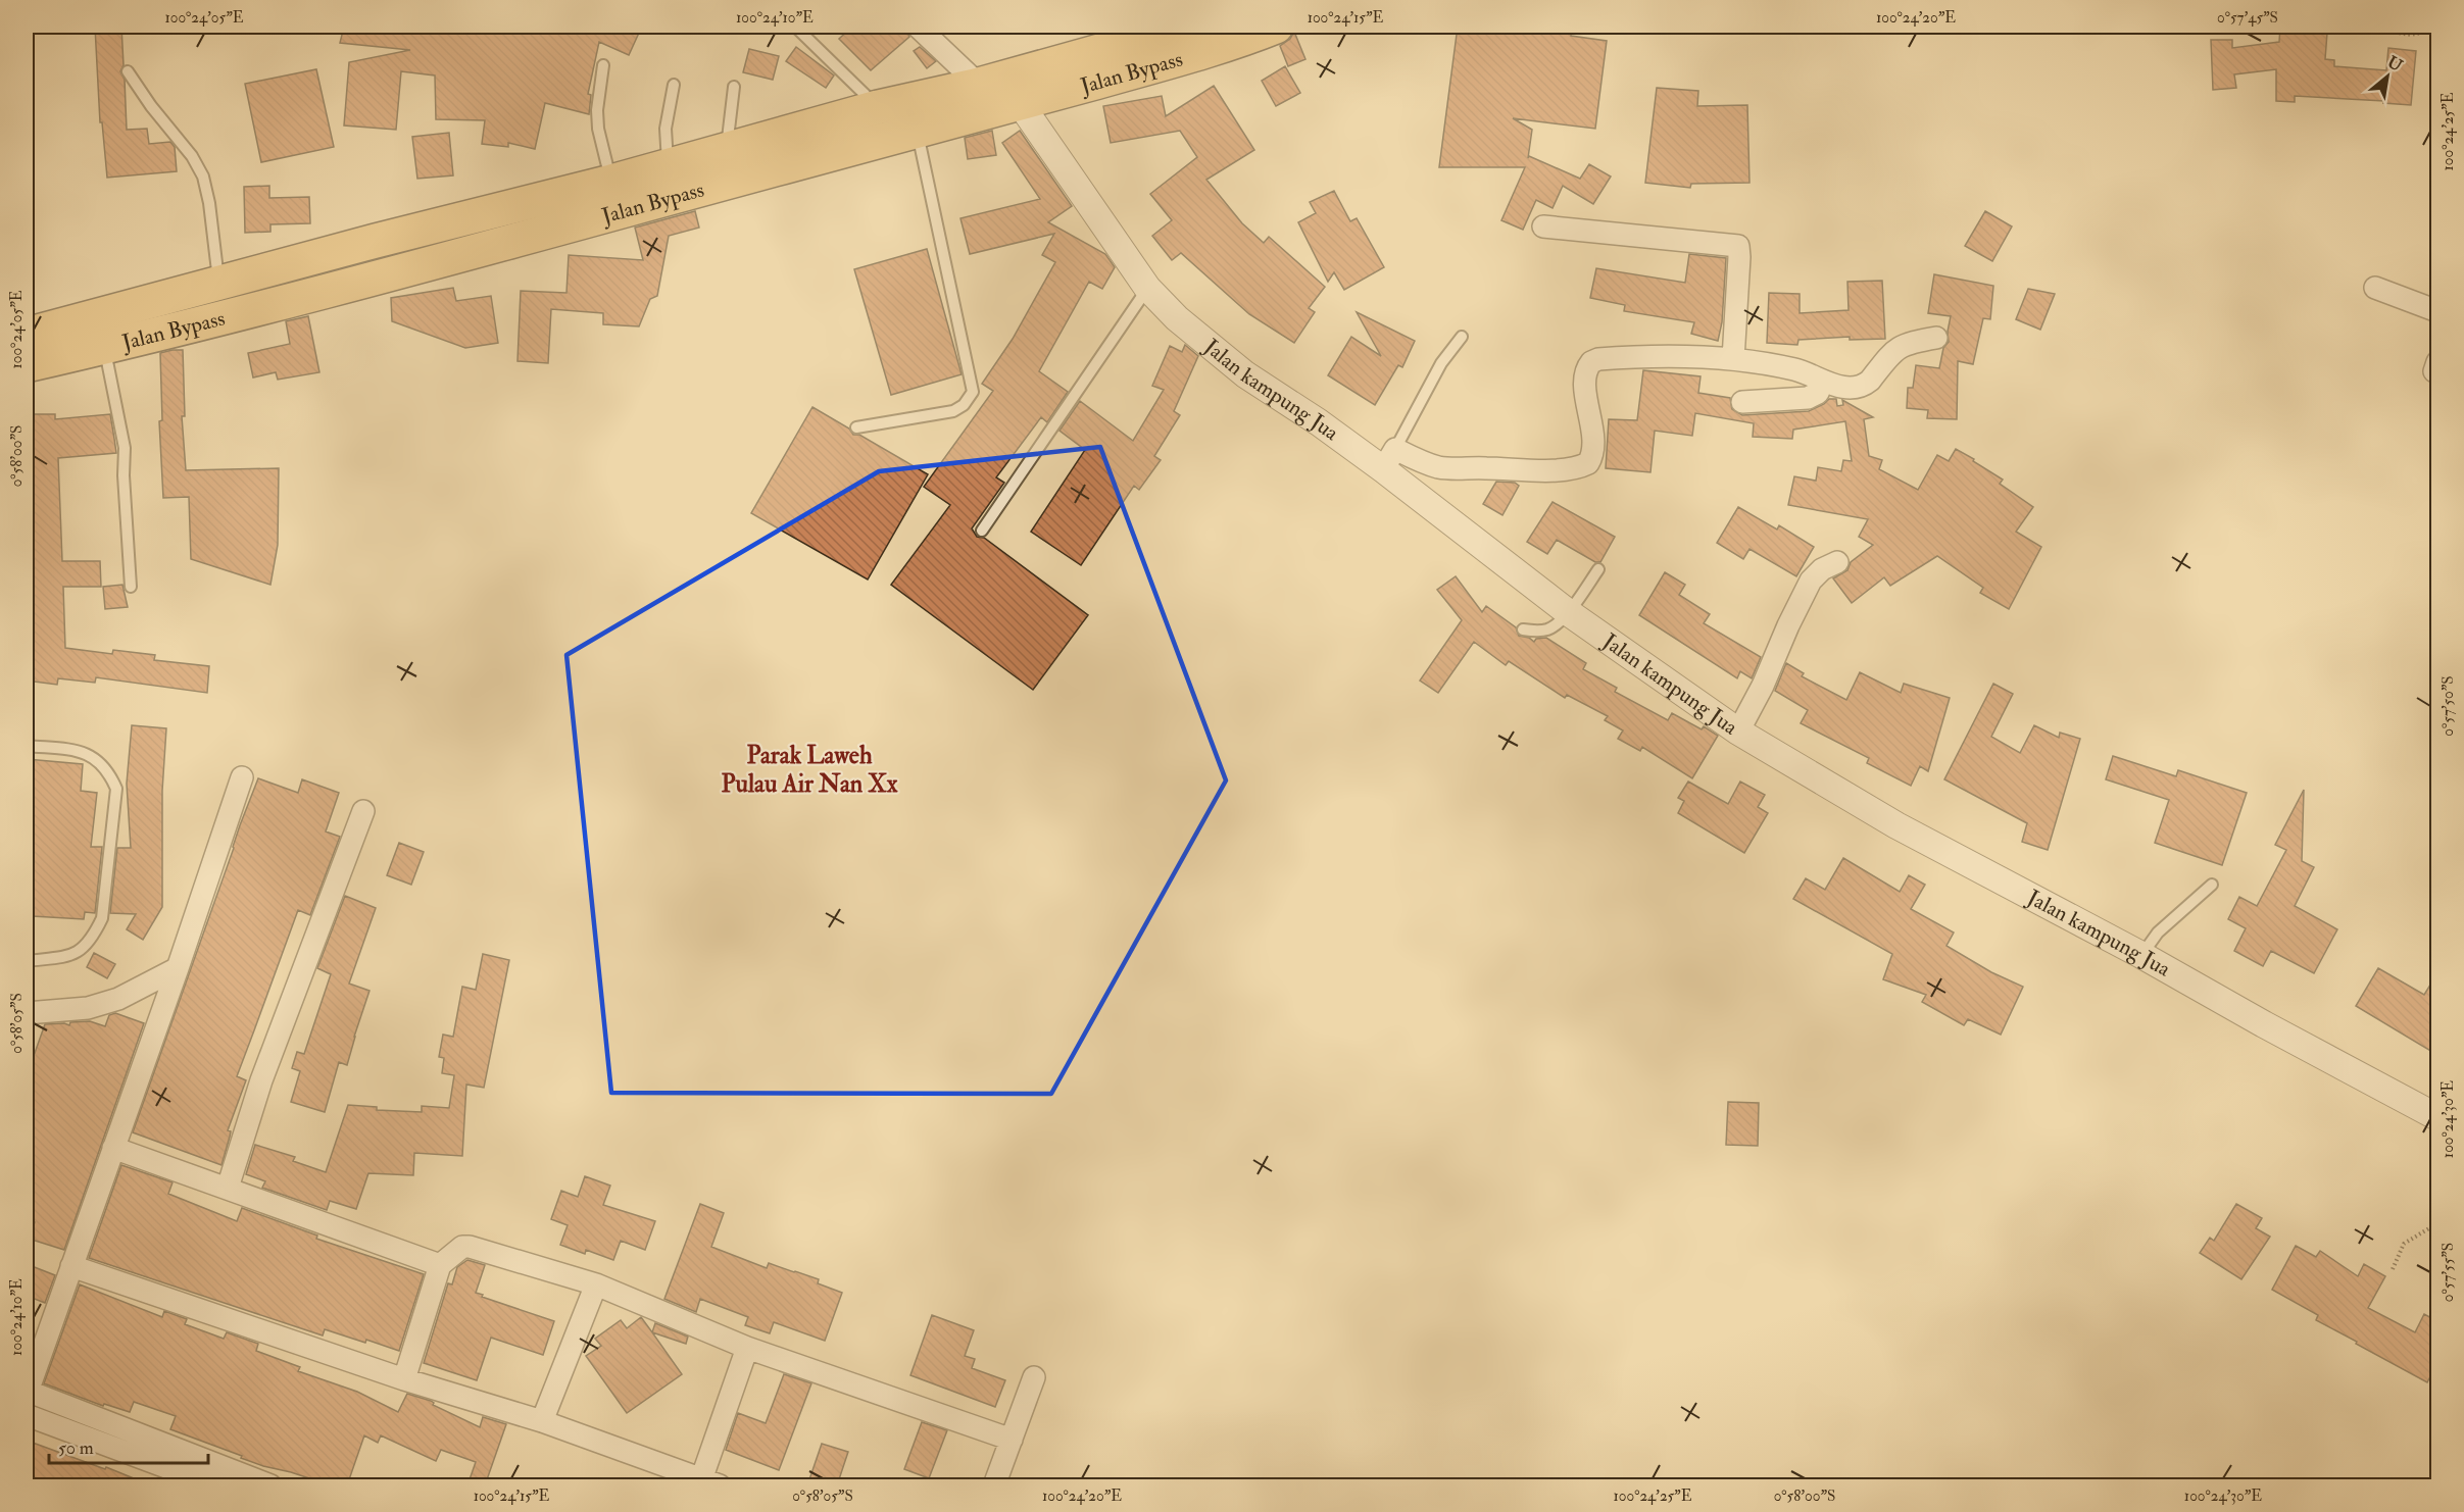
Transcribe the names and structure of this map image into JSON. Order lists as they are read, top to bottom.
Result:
{
  "streets": {
    "highway": ["Jalan Bypass"],
    "street": ["Jalan kampung Jua"]
  },
  "crossings": [
    ["Jalan Bypass", "Jalan kampung Jua"]
  ],
  "districts": ["Parak Laweh Pulau Air Nan Xx"],
  "scale_bar": "50 m",
  "north": "top right",
  "coordinates": [
    "100°24'05\"E",
    "100°24'10\"E",
    "100°24'15\"E",
    "100°24'20\"E",
    "0°57'45\"S",
    "100°24'25\"E",
    "0°58'00\"S",
    "0°57'50\"S",
    "0°58'05\"S",
    "100°24'30\"E",
    "0°57'55\"S"
  ]
}
